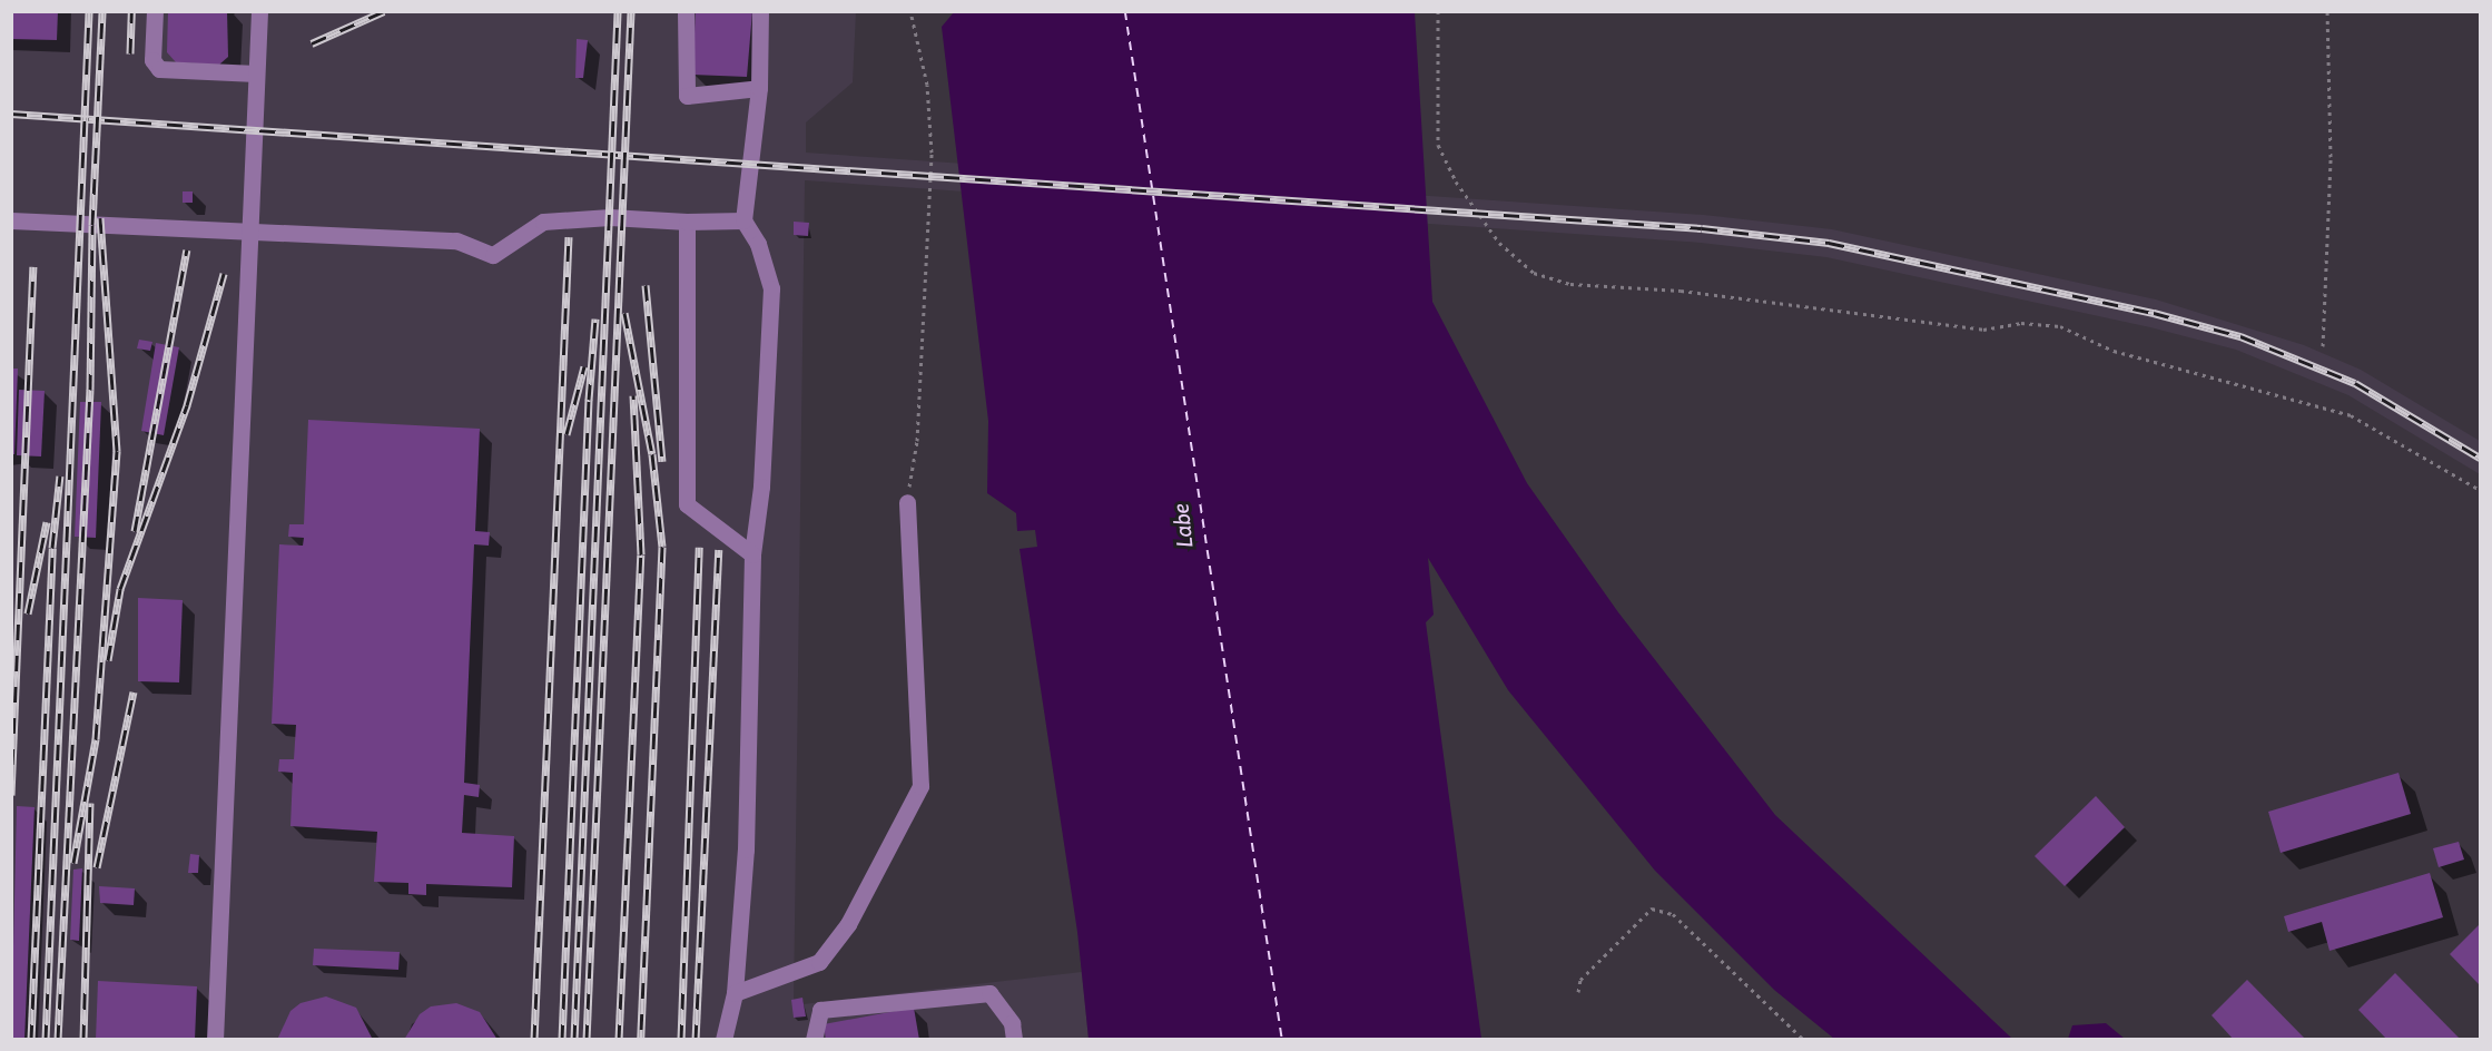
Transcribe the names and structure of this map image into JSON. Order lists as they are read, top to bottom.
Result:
{
  "water": ["Labe"]
}
